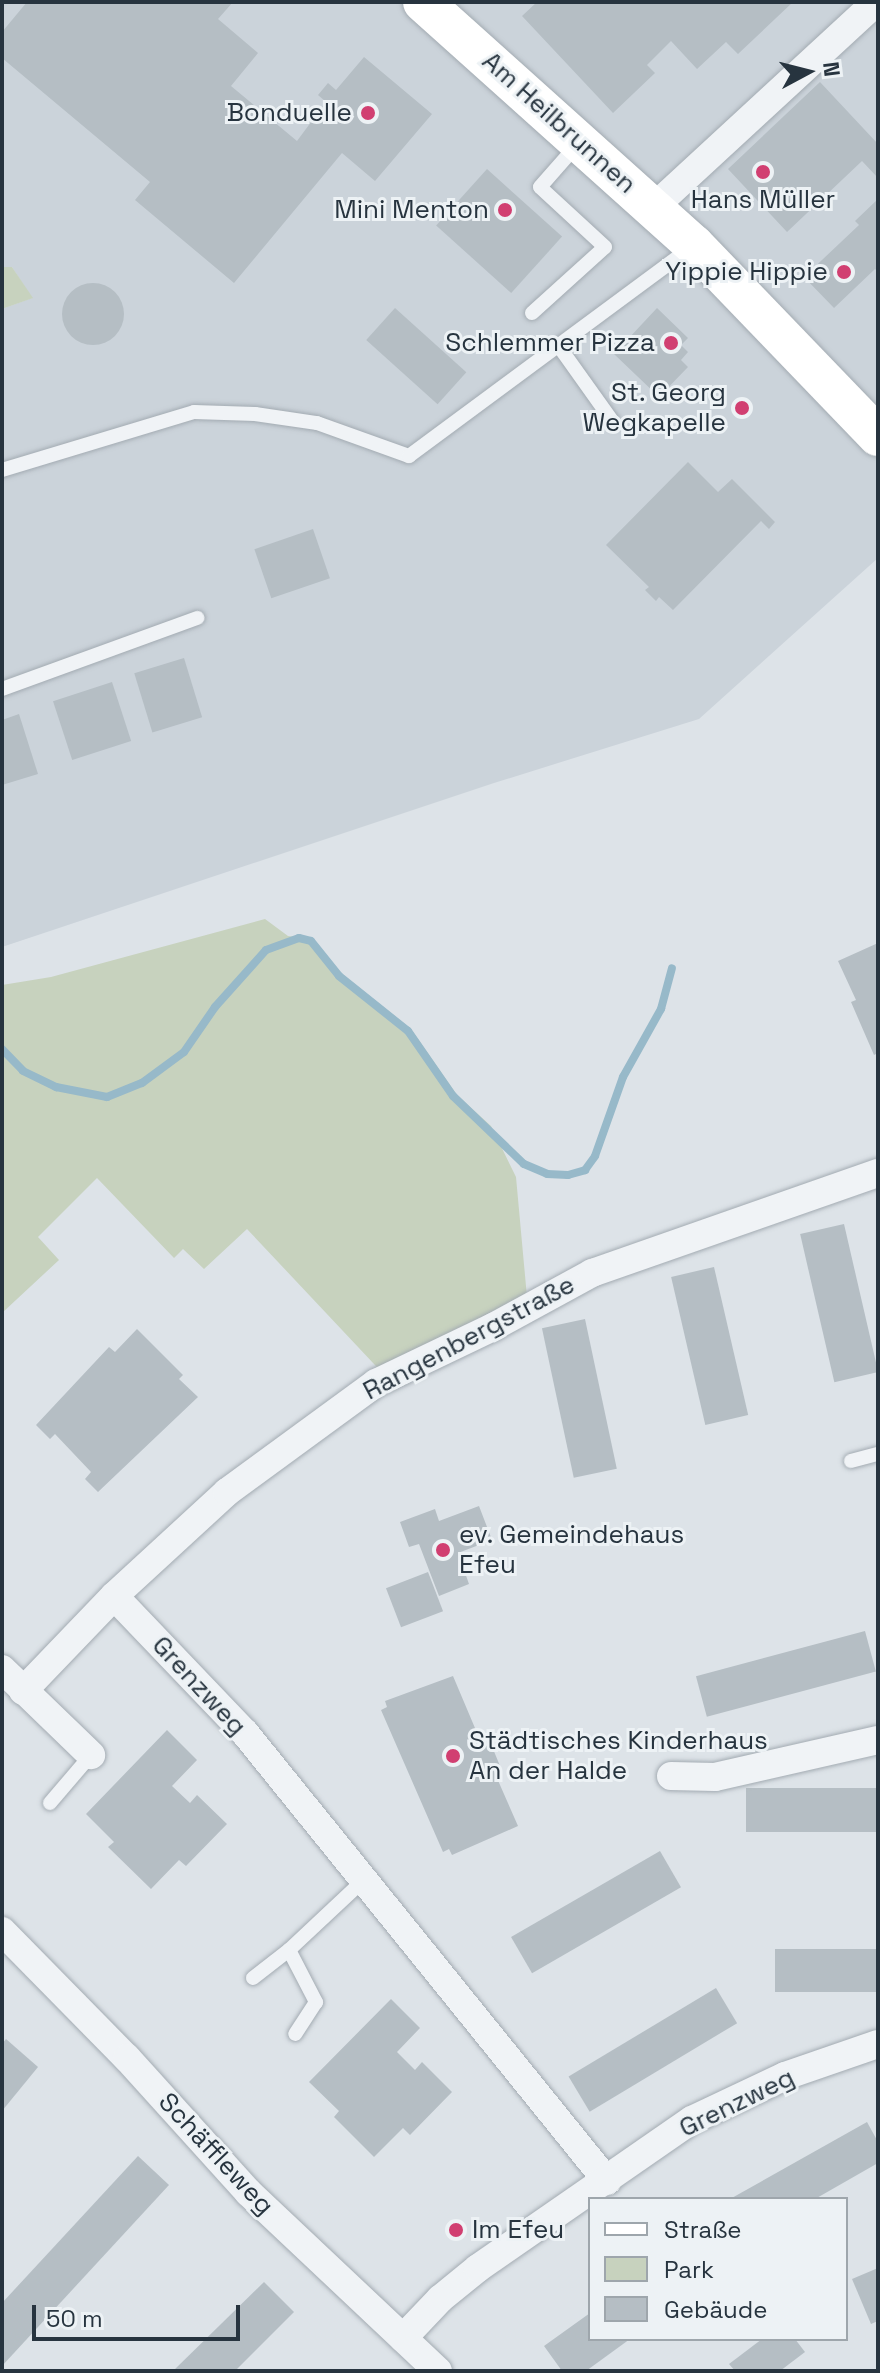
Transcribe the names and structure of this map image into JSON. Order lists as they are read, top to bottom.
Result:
{
  "streets": {
    "street": [
      "Am Heilbrunnen",
      "Rangenbergstraße",
      "Grenzweg",
      "Schäffleweg"
    ]
  },
  "crossings": [
    ["Rangenbergstraße", "Grenzweg"],
    ["Grenzweg", "Schäffleweg"]
  ],
  "places": [
    "Bonduelle",
    "Hans Müller",
    "Mini Menton",
    "Yippie Hippie",
    "Schlemmer Pizza",
    "St. Georg Wegkapelle",
    "ev. Gemeindehaus Efeu",
    "Städtisches Kinderhaus An der Halde",
    "Im Efeu"
  ],
  "legend": ["Straße", "Park", "Gebäude"],
  "scale_bar": "50 m",
  "north": "right"
}
